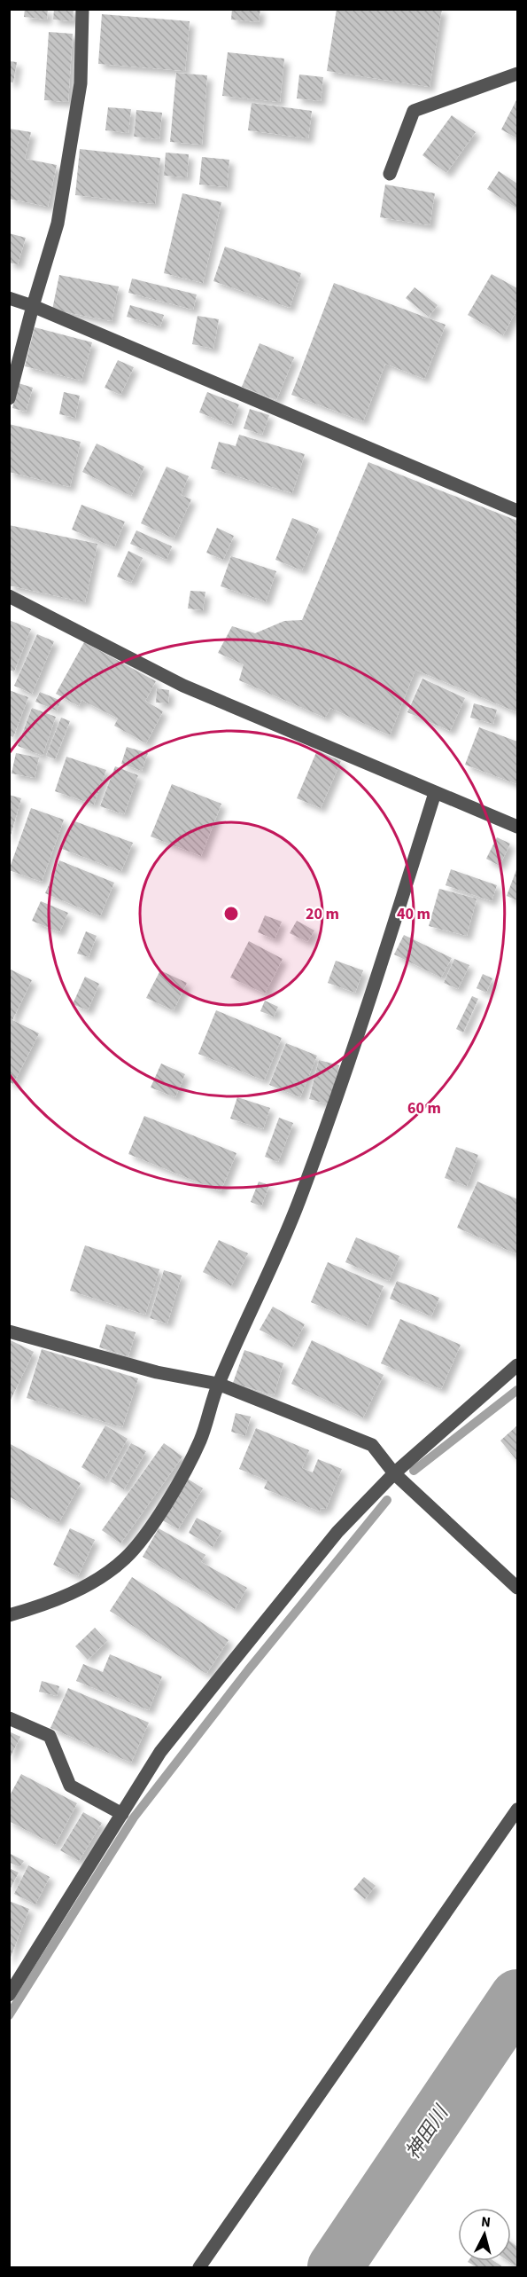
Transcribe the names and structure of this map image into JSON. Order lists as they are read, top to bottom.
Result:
{
  "water": ["神田川"],
  "north": "top",
  "rings": ["20 m", "40 m", "60 m"]
}
